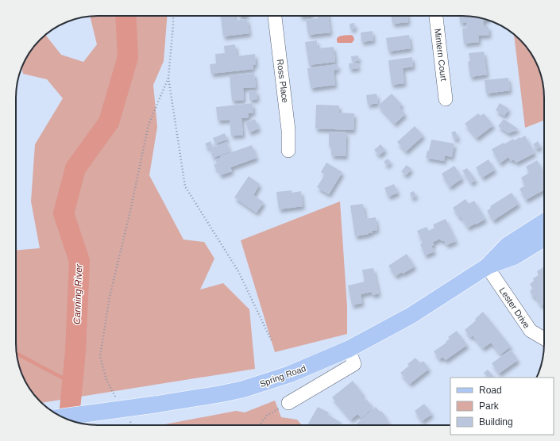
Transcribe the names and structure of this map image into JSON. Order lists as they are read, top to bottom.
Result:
{
  "streets": {
    "main road": ["Spring Road"],
    "street": ["Mintern Court", "Ross Place", "Lester Drive"]
  },
  "crossings": [
    ["Lester Drive", "Spring Road"]
  ],
  "water": ["Canning River"],
  "legend": ["Road", "Park", "Building"]
}
